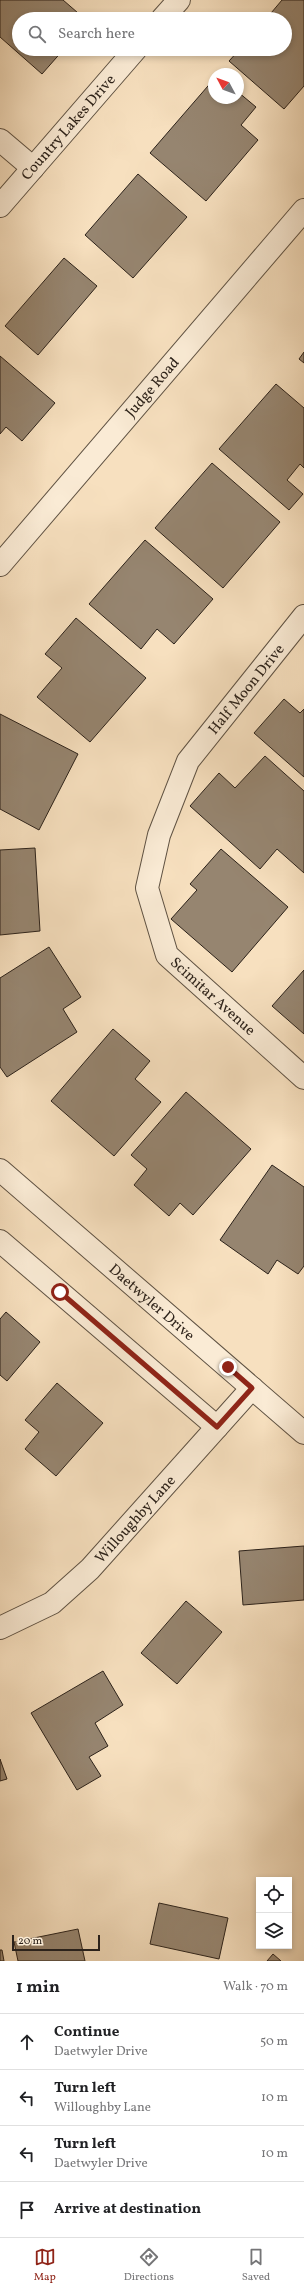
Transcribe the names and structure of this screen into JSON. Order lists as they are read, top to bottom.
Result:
{
  "streets": {
    "street": [
      "Country Lakes Drive",
      "Judge Road",
      "Half Moon Drive",
      "Scimitar Avenue",
      "Daetwyler Drive",
      "Willoughby Lane"
    ]
  },
  "crossings": [
    ["Half Moon Drive", "Scimitar Avenue"],
    ["Daetwyler Drive", "Willoughby Lane"]
  ],
  "scale_bar": "20 m",
  "north": "top left",
  "page": {
    "search": "Search here",
    "scale": "20 m",
    "heading": ["1 min", "Walk · 70 m"],
    "list": [
      ["Continue", "Daetwyler Drive", "50 m"],
      ["Turn left", "Willoughby Lane", "10 m"],
      ["Turn left", "Daetwyler Drive", "10 m"],
      "Arrive at destination"
    ],
    "nav": ["Map", "Directions", "Saved"]
  }
}
